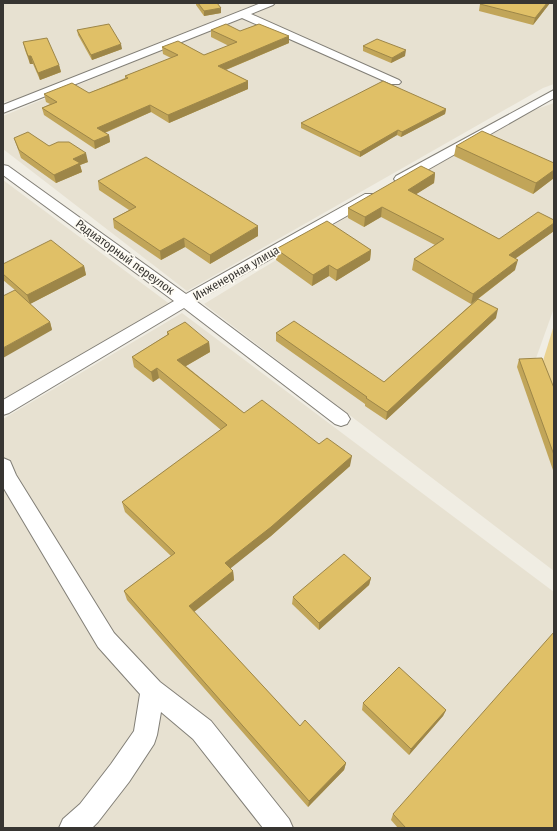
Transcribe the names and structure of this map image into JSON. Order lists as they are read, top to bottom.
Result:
{
  "streets": {
    "street": ["Радиаторный переулок", "Инженерная улица"]
  },
  "crossings": [
    ["Радиаторный переулок", "Инженерная улица"]
  ]
}
